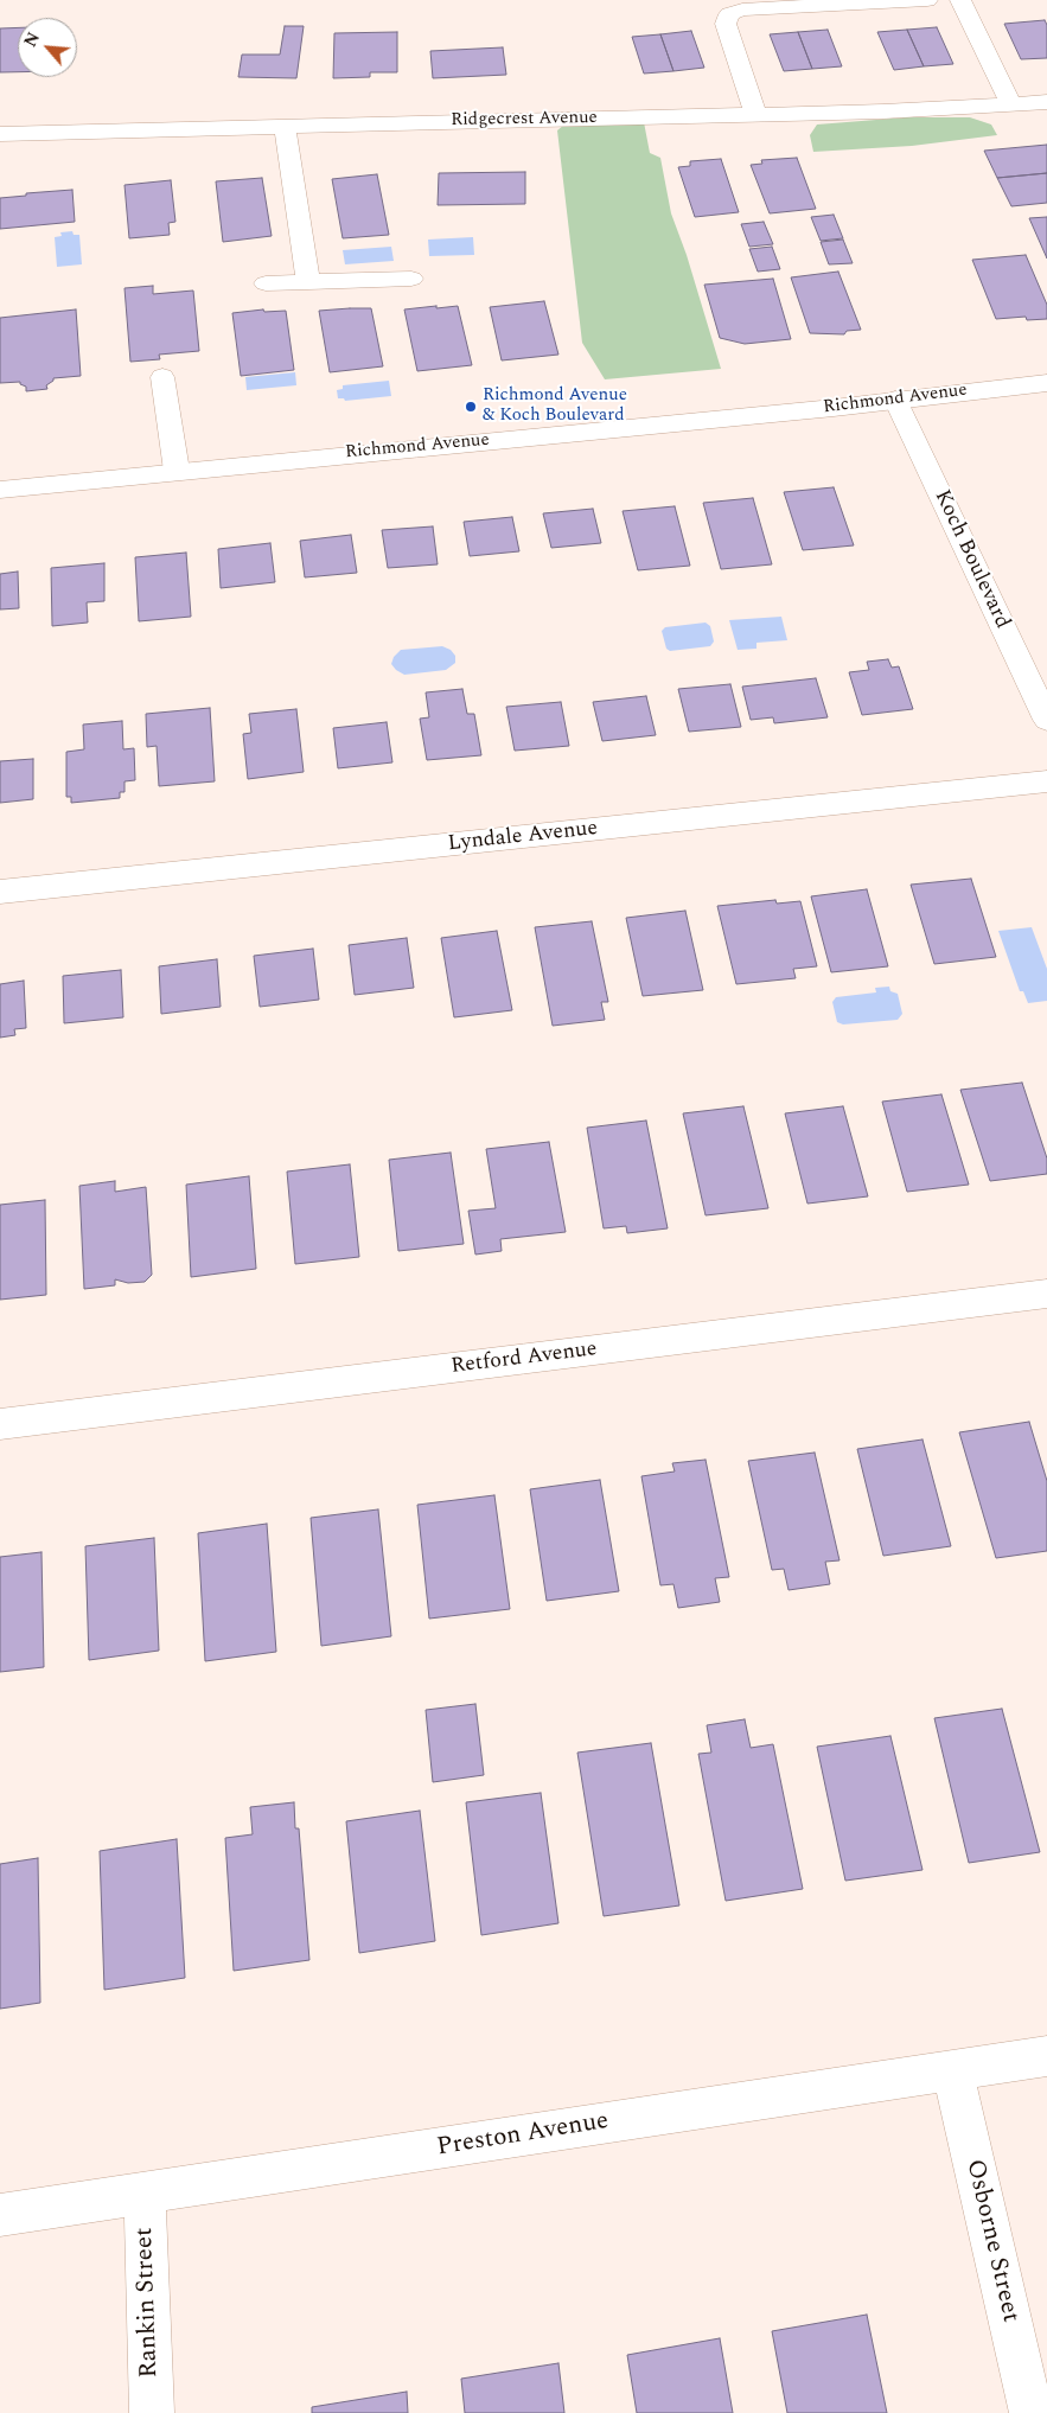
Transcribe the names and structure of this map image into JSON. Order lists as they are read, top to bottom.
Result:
{
  "streets": {
    "street": [
      "Ridgecrest Avenue",
      "Richmond Avenue",
      "Koch Boulevard",
      "Lyndale Avenue",
      "Retford Avenue",
      "Preston Avenue",
      "Osborne Street",
      "Rankin Street"
    ]
  },
  "crossings": [
    ["Richmond Avenue", "Koch Boulevard"],
    ["Preston Avenue", "Osborne Street"],
    ["Preston Avenue", "Rankin Street"]
  ],
  "places": ["Richmond Avenue & Koch Boulevard"],
  "north": "top left"
}
